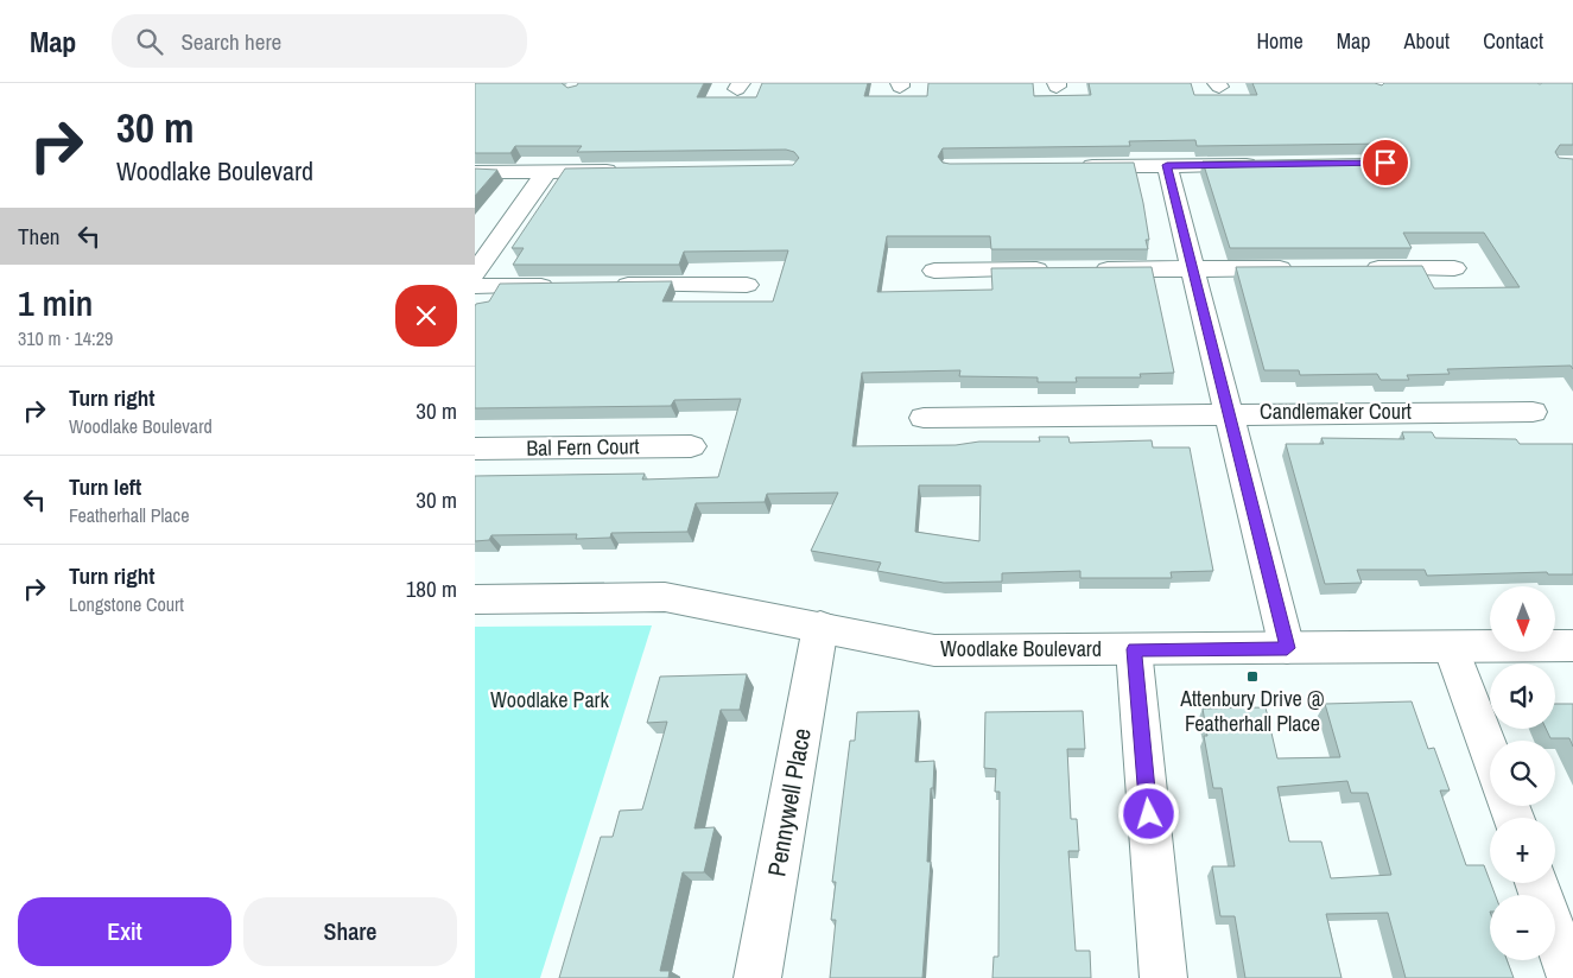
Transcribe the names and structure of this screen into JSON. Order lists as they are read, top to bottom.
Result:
{
  "streets": {
    "street": [
      "Candlemaker Court",
      "Bal Fern Court",
      "Woodlake Boulevard",
      "Pennywell Place"
    ]
  },
  "crossings": [
    ["Woodlake Boulevard", "Pennywell Place"]
  ],
  "parks": ["Woodlake Park"],
  "places": {
    "transit": ["Attenbury Drive @ Featherhall Place"]
  },
  "north": "bottom",
  "page": {
    "header": "Map",
    "search": "Search here",
    "nav": [
      "Home",
      "Map",
      "About",
      "Contact"
    ],
    "turn": ["30 m", "Woodlake Boulevard"],
    "then": "Then",
    "heading": ["1 min", "310 m · 14:29"],
    "list": [
      {
        "name": "Turn right",
        "note": "Woodlake Boulevard",
        "value": "30 m"
      },
      {
        "name": "Turn left",
        "note": "Featherhall Place",
        "value": "30 m"
      },
      {
        "name": "Turn right",
        "note": "Longstone Court",
        "value": "180 m"
      }
    ],
    "map_buttons": ["+", "−"],
    "buttons": ["Exit", "Share"]
  }
}
